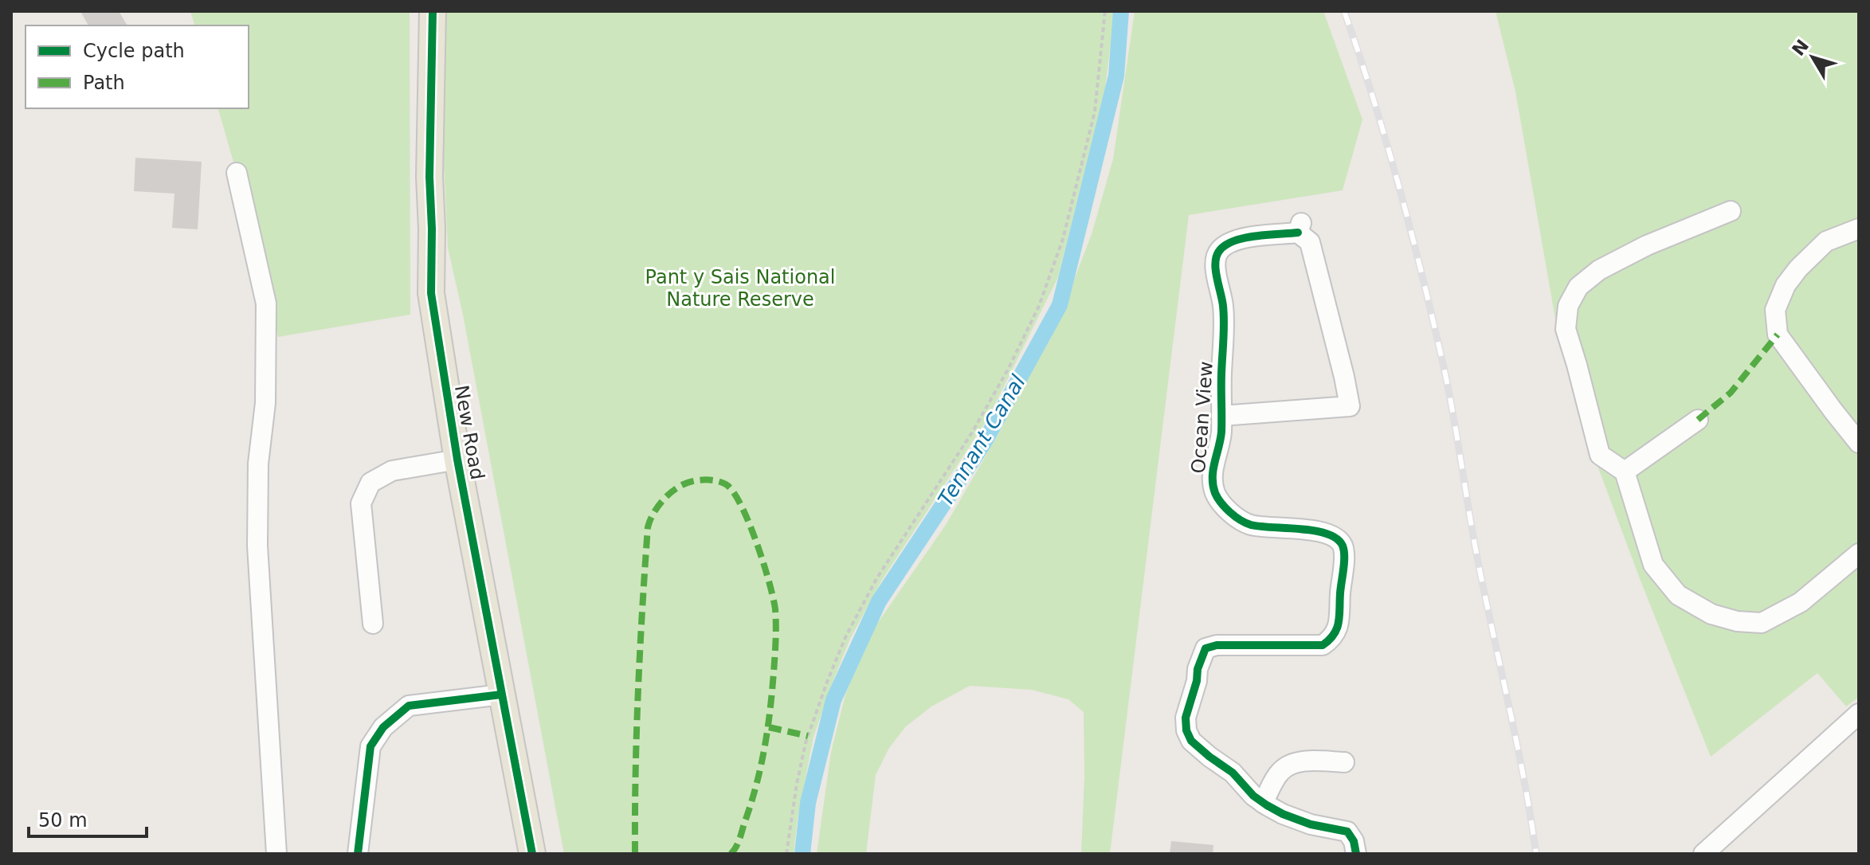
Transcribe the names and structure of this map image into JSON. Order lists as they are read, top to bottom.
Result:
{
  "streets": {
    "main road": ["New Road"],
    "street": ["Ocean View"]
  },
  "water": ["Tennant Canal"],
  "parks": ["Pant y Sais National Nature Reserve"],
  "legend": ["Cycle path", "Path"],
  "scale_bar": "50 m",
  "north": "top left"
}
